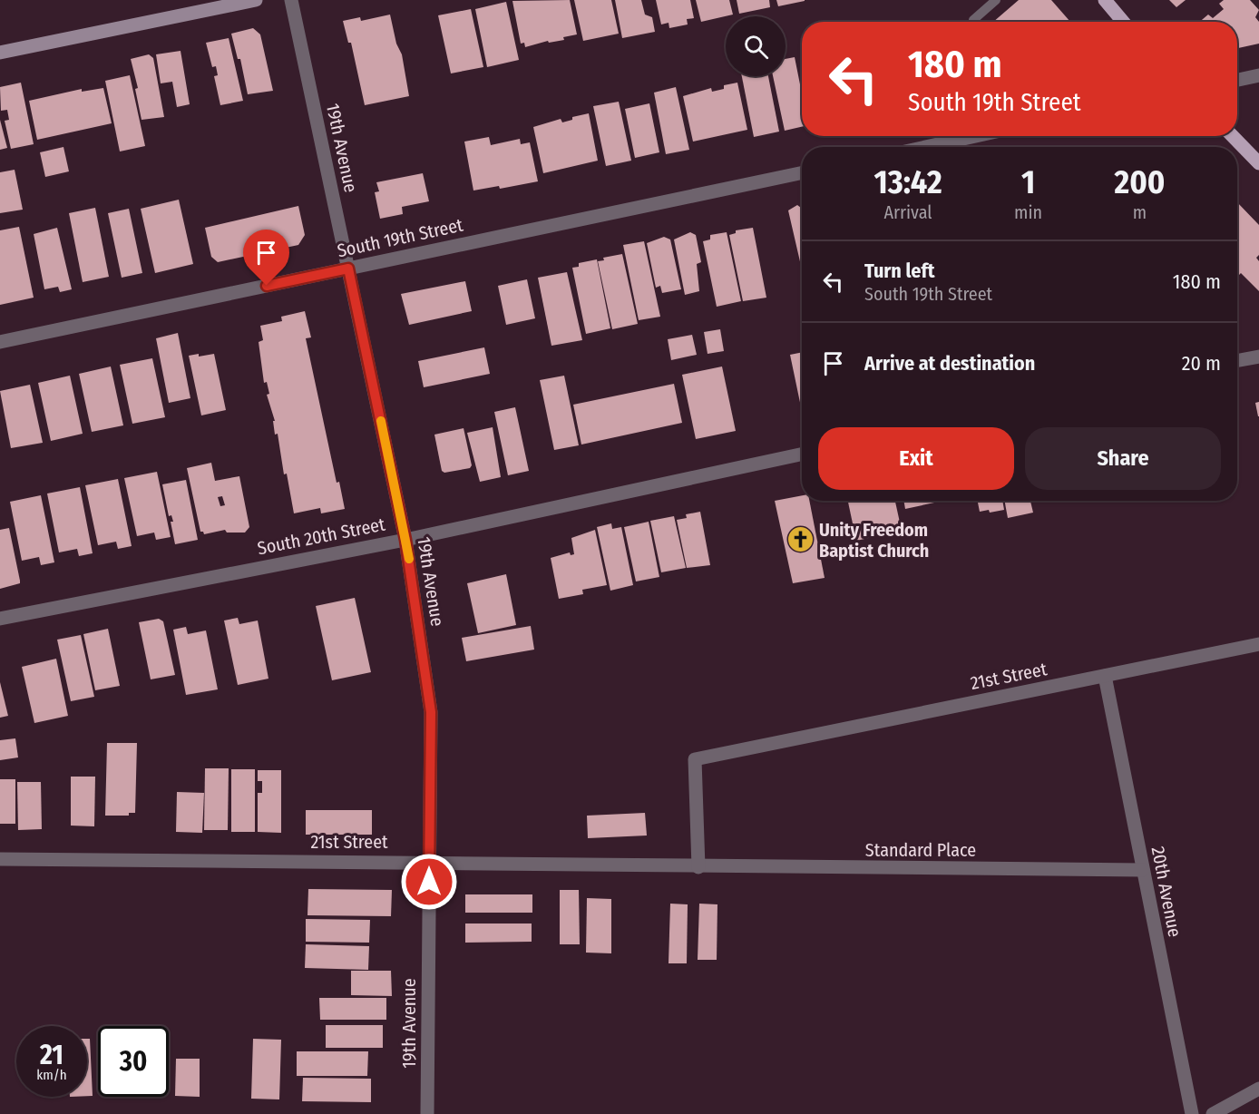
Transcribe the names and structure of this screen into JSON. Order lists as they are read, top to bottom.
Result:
{
  "streets": {
    "street": [
      "19th Avenue",
      "South 19th Street",
      "South 20th Street",
      "21st Street",
      "Standard Place",
      "20th Avenue"
    ]
  },
  "crossings": [
    ["19th Avenue", "South 19th Street"],
    ["19th Avenue", "South 20th Street"],
    ["19th Avenue", "21st Street"],
    ["21st Street", "Standard Place"],
    ["21st Street", "20th Avenue"],
    ["Standard Place", "20th Avenue"]
  ],
  "places": {
    "church": ["Unity Freedom Baptist Church"]
  },
  "page": {
    "turn": ["180 m", "South 19th Street"],
    "eta": [
      "13:42",
      "Arrival",
      "1",
      "min",
      "200",
      "m"
    ],
    "list": [
      {
        "name": "Turn left",
        "note": "South 19th Street",
        "value": "180 m"
      },
      {
        "name": "Arrive at destination",
        "value": "20 m"
      }
    ],
    "buttons": ["Exit", "Share"],
    "speed": "21 km/h",
    "limit": "30"
  }
}
